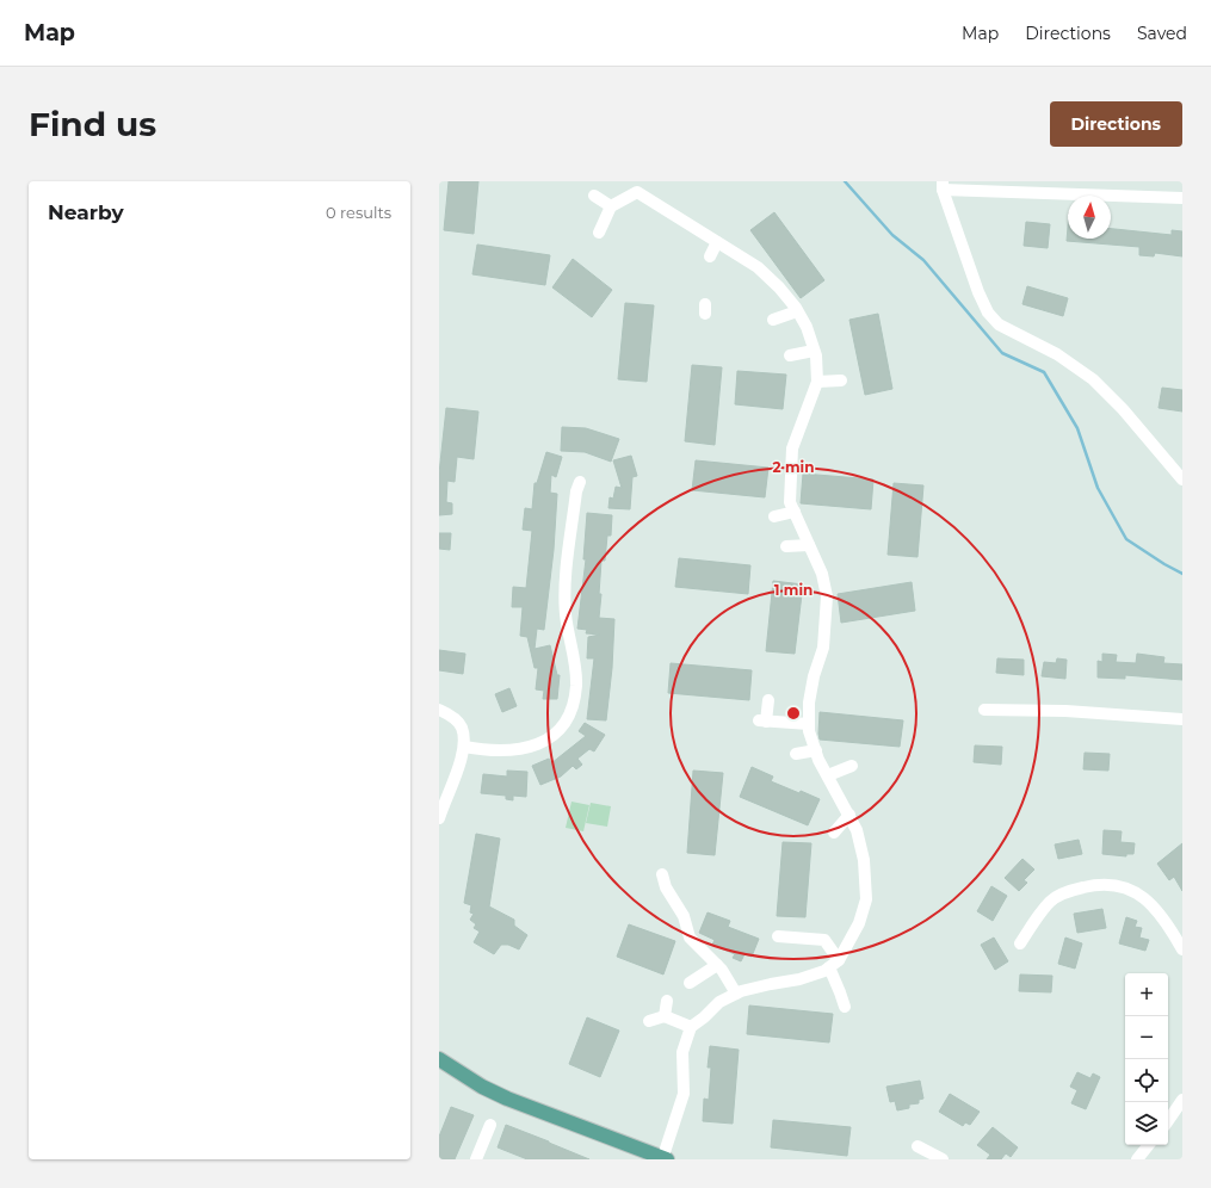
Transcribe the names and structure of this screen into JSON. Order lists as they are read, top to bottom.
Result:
{
  "north": "top",
  "page": {
    "header": "Map",
    "nav": ["Map", "Directions", "Saved"],
    "buttons": "Directions",
    "title": "Find us",
    "heading": ["Nearby", "0 results"],
    "map_buttons": ["+", "−"]
  },
  "rings": ["2 min", "1 min"]
}
